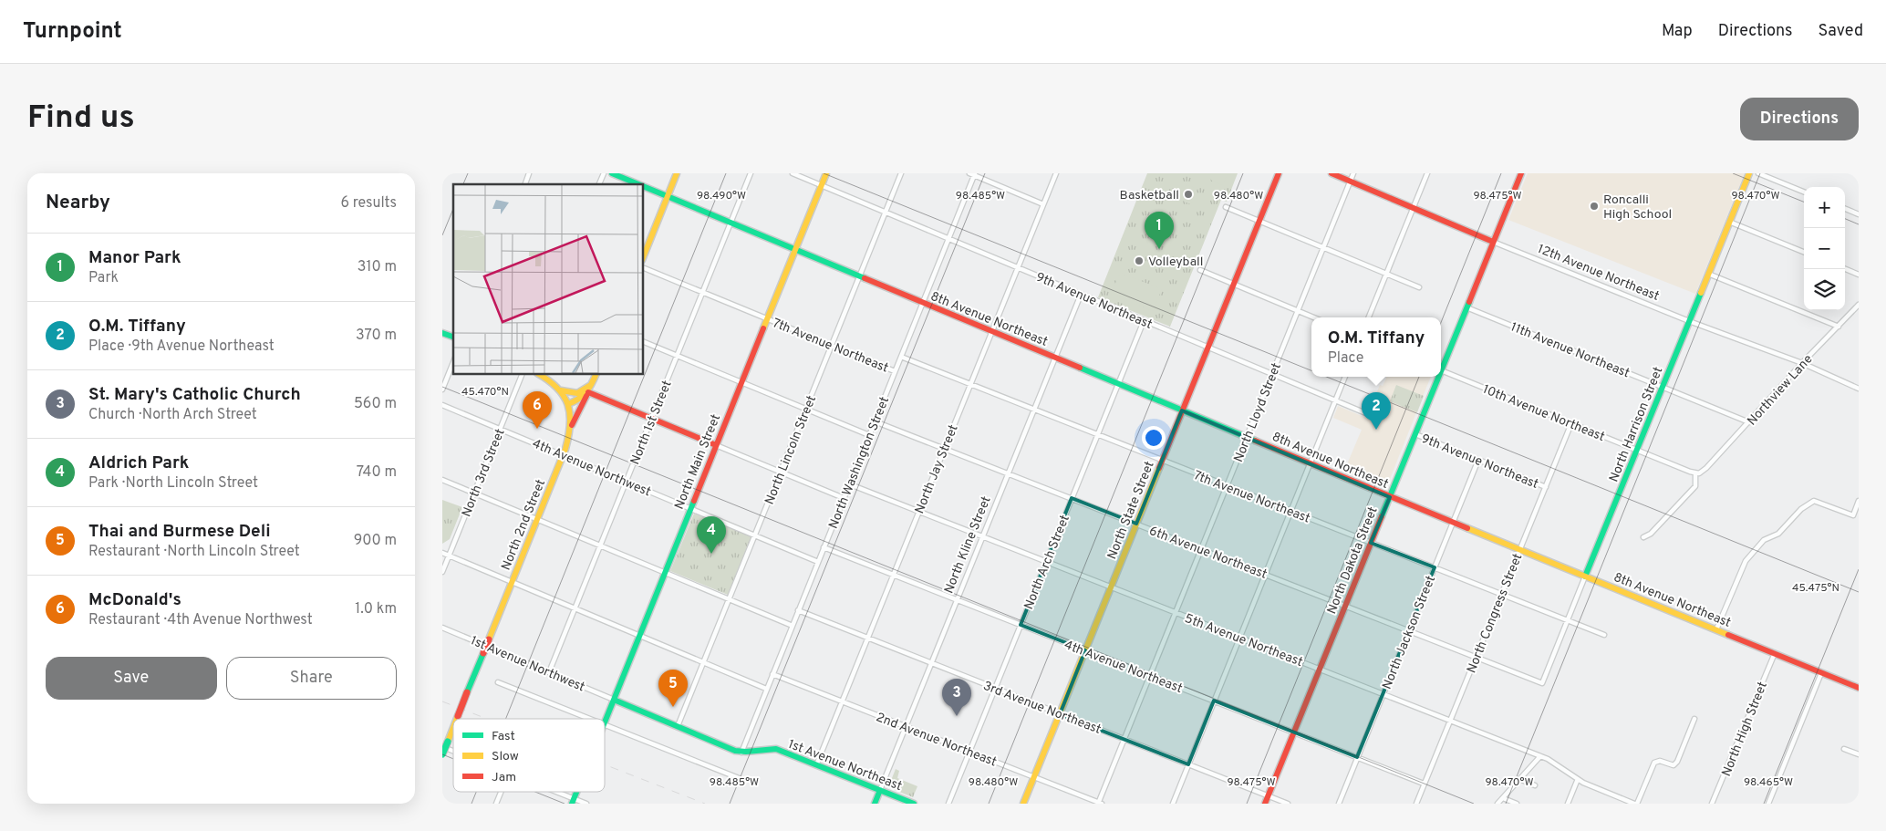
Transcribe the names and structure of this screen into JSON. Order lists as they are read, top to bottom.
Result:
{
  "streets": {
    "street": [
      "12th Avenue Northeast",
      "9th Avenue Northeast",
      "8th Avenue Northeast",
      "7th Avenue Northeast",
      "11th Avenue Northeast",
      "Northview Lane",
      "North Lloyd Street",
      "10th Avenue Northeast",
      "North 1st Street",
      "North Harrison Street",
      "North Lincoln Street",
      "North Main Street",
      "North Washington Street",
      "4th Avenue Northwest",
      "North Jay Street",
      "North 3rd Street",
      "North State Street",
      "North 2nd Street",
      "North Kline Street",
      "6th Avenue Northeast",
      "North Dakota Street",
      "North Arch Street",
      "North Congress Street",
      "North Jackson Street",
      "5th Avenue Northeast",
      "1st Avenue Northwest",
      "4th Avenue Northeast",
      "3rd Avenue Northeast",
      "North High Street",
      "2nd Avenue Northeast",
      "1st Avenue Northeast"
    ]
  },
  "crossings": [
    ["12th Avenue Northeast", "Northview Lane"],
    ["12th Avenue Northeast", "North Lloyd Street"],
    ["12th Avenue Northeast", "North Harrison Street"],
    ["12th Avenue Northeast", "North Dakota Street"],
    ["9th Avenue Northeast", "North Lloyd Street"],
    ["9th Avenue Northeast", "North Lincoln Street"],
    ["9th Avenue Northeast", "North Main Street"],
    ["9th Avenue Northeast", "North Washington Street"],
    ["9th Avenue Northeast", "North Jay Street"],
    ["9th Avenue Northeast", "North State Street"],
    ["9th Avenue Northeast", "North Kline Street"],
    ["9th Avenue Northeast", "North Dakota Street"],
    ["9th Avenue Northeast", "North Arch Street"],
    ["9th Avenue Northeast", "North Congress Street"],
    ["9th Avenue Northeast", "North Jackson Street"],
    ["8th Avenue Northeast", "North Lloyd Street"],
    ["8th Avenue Northeast", "North 1st Street"],
    ["8th Avenue Northeast", "North Harrison Street"],
    ["8th Avenue Northeast", "North Lincoln Street"],
    ["8th Avenue Northeast", "North Main Street"],
    ["8th Avenue Northeast", "North Washington Street"],
    ["8th Avenue Northeast", "North Jay Street"],
    ["8th Avenue Northeast", "North State Street"],
    ["8th Avenue Northeast", "North Kline Street"],
    ["8th Avenue Northeast", "North Dakota Street"],
    ["8th Avenue Northeast", "North Arch Street"],
    ["8th Avenue Northeast", "North Congress Street"],
    ["8th Avenue Northeast", "North Jackson Street"],
    ["8th Avenue Northeast", "North High Street"],
    ["7th Avenue Northeast", "North Lloyd Street"],
    ["7th Avenue Northeast", "North 1st Street"],
    ["7th Avenue Northeast", "North Harrison Street"],
    ["7th Avenue Northeast", "North Lincoln Street"],
    ["7th Avenue Northeast", "North Main Street"],
    ["7th Avenue Northeast", "North Washington Street"],
    ["7th Avenue Northeast", "North Jay Street"],
    ["7th Avenue Northeast", "North State Street"],
    ["7th Avenue Northeast", "North Kline Street"],
    ["7th Avenue Northeast", "North Dakota Street"],
    ["7th Avenue Northeast", "North Arch Street"],
    ["7th Avenue Northeast", "North Congress Street"],
    ["7th Avenue Northeast", "North Jackson Street"],
    ["11th Avenue Northeast", "Northview Lane"],
    ["11th Avenue Northeast", "North Harrison Street"],
    ["11th Avenue Northeast", "North Dakota Street"],
    ["Northview Lane", "10th Avenue Northeast"],
    ["North Lloyd Street", "6th Avenue Northeast"],
    ["North Lloyd Street", "5th Avenue Northeast"],
    ["North Lloyd Street", "4th Avenue Northeast"],
    ["North Lloyd Street", "3rd Avenue Northeast"],
    ["North Lloyd Street", "2nd Avenue Northeast"],
    ["10th Avenue Northeast", "North Harrison Street"],
    ["10th Avenue Northeast", "North Dakota Street"],
    ["10th Avenue Northeast", "North Congress Street"],
    ["North 1st Street", "4th Avenue Northwest"],
    ["North 1st Street", "1st Avenue Northwest"],
    ["North Harrison Street", "6th Avenue Northeast"],
    ["North Main Street", "4th Avenue Northwest"],
    ["North Main Street", "1st Avenue Northwest"],
    ["North Washington Street", "6th Avenue Northeast"],
    ["North Washington Street", "5th Avenue Northeast"],
    ["North Washington Street", "4th Avenue Northeast"],
    ["North Washington Street", "3rd Avenue Northeast"],
    ["North Washington Street", "2nd Avenue Northeast"],
    ["North Washington Street", "1st Avenue Northeast"],
    ["4th Avenue Northwest", "North 3rd Street"],
    ["4th Avenue Northwest", "North 2nd Street"],
    ["North Jay Street", "6th Avenue Northeast"],
    ["North Jay Street", "5th Avenue Northeast"],
    ["North Jay Street", "4th Avenue Northeast"],
    ["North Jay Street", "3rd Avenue Northeast"],
    ["North Jay Street", "2nd Avenue Northeast"],
    ["North Jay Street", "1st Avenue Northeast"],
    ["North State Street", "6th Avenue Northeast"],
    ["North State Street", "5th Avenue Northeast"],
    ["North State Street", "4th Avenue Northeast"],
    ["North State Street", "3rd Avenue Northeast"],
    ["North State Street", "2nd Avenue Northeast"],
    ["North Kline Street", "6th Avenue Northeast"],
    ["North Kline Street", "5th Avenue Northeast"],
    ["North Kline Street", "4th Avenue Northeast"],
    ["North Kline Street", "3rd Avenue Northeast"],
    ["North Kline Street", "2nd Avenue Northeast"],
    ["North Kline Street", "1st Avenue Northeast"],
    ["6th Avenue Northeast", "North Dakota Street"],
    ["6th Avenue Northeast", "North Arch Street"],
    ["6th Avenue Northeast", "North Congress Street"],
    ["6th Avenue Northeast", "North Jackson Street"],
    ["North Dakota Street", "5th Avenue Northeast"],
    ["North Dakota Street", "4th Avenue Northeast"],
    ["North Dakota Street", "3rd Avenue Northeast"],
    ["North Arch Street", "5th Avenue Northeast"],
    ["North Arch Street", "4th Avenue Northeast"],
    ["North Arch Street", "3rd Avenue Northeast"],
    ["North Arch Street", "2nd Avenue Northeast"],
    ["North Congress Street", "5th Avenue Northeast"],
    ["North Congress Street", "4th Avenue Northeast"],
    ["North Jackson Street", "5th Avenue Northeast"],
    ["North Jackson Street", "4th Avenue Northeast"]
  ],
  "places": ["Basketball", "Roncalli High School", "Volleyball"],
  "legend": ["Fast", "Slow", "Jam"],
  "page": {
    "header": "Turnpoint",
    "nav": ["Map", "Directions", "Saved"],
    "buttons": [
      "Directions",
      ["Save", "Share"]
    ],
    "title": "Find us",
    "heading": ["Nearby", "6 results"],
    "map_buttons": ["+", "−"],
    "pins": [
      "1",
      "6",
      "2",
      "4",
      "5",
      "3"
    ],
    "list": [
      {
        "mark": "1",
        "name": "Manor Park",
        "note": "Park",
        "value": "310 m"
      },
      {
        "mark": "2",
        "name": "O.M. Tiffany",
        "note": "Place · 9th Avenue Northeast",
        "value": "370 m"
      },
      {
        "mark": "3",
        "name": "St. Mary's Catholic Church",
        "note": "Church · North Arch Street",
        "value": "560 m"
      },
      {
        "mark": "4",
        "name": "Aldrich Park",
        "note": "Park · North Lincoln Street",
        "value": "740 m"
      },
      {
        "mark": "5",
        "name": "Thai and Burmese Deli",
        "note": "Restaurant · North Lincoln Street",
        "value": "900 m"
      },
      {
        "mark": "6",
        "name": "McDonald's",
        "note": "Restaurant · 4th Avenue Northwest",
        "value": "1.0 km"
      }
    ],
    "popup": ["O.M. Tiffany", "Place"]
  },
  "coordinates": [
    "98.490°W",
    "98.485°W",
    "98.480°W",
    "98.475°W",
    "98.470°W",
    "45.470°N",
    "45.475°N",
    "98.465°W"
  ]
}
